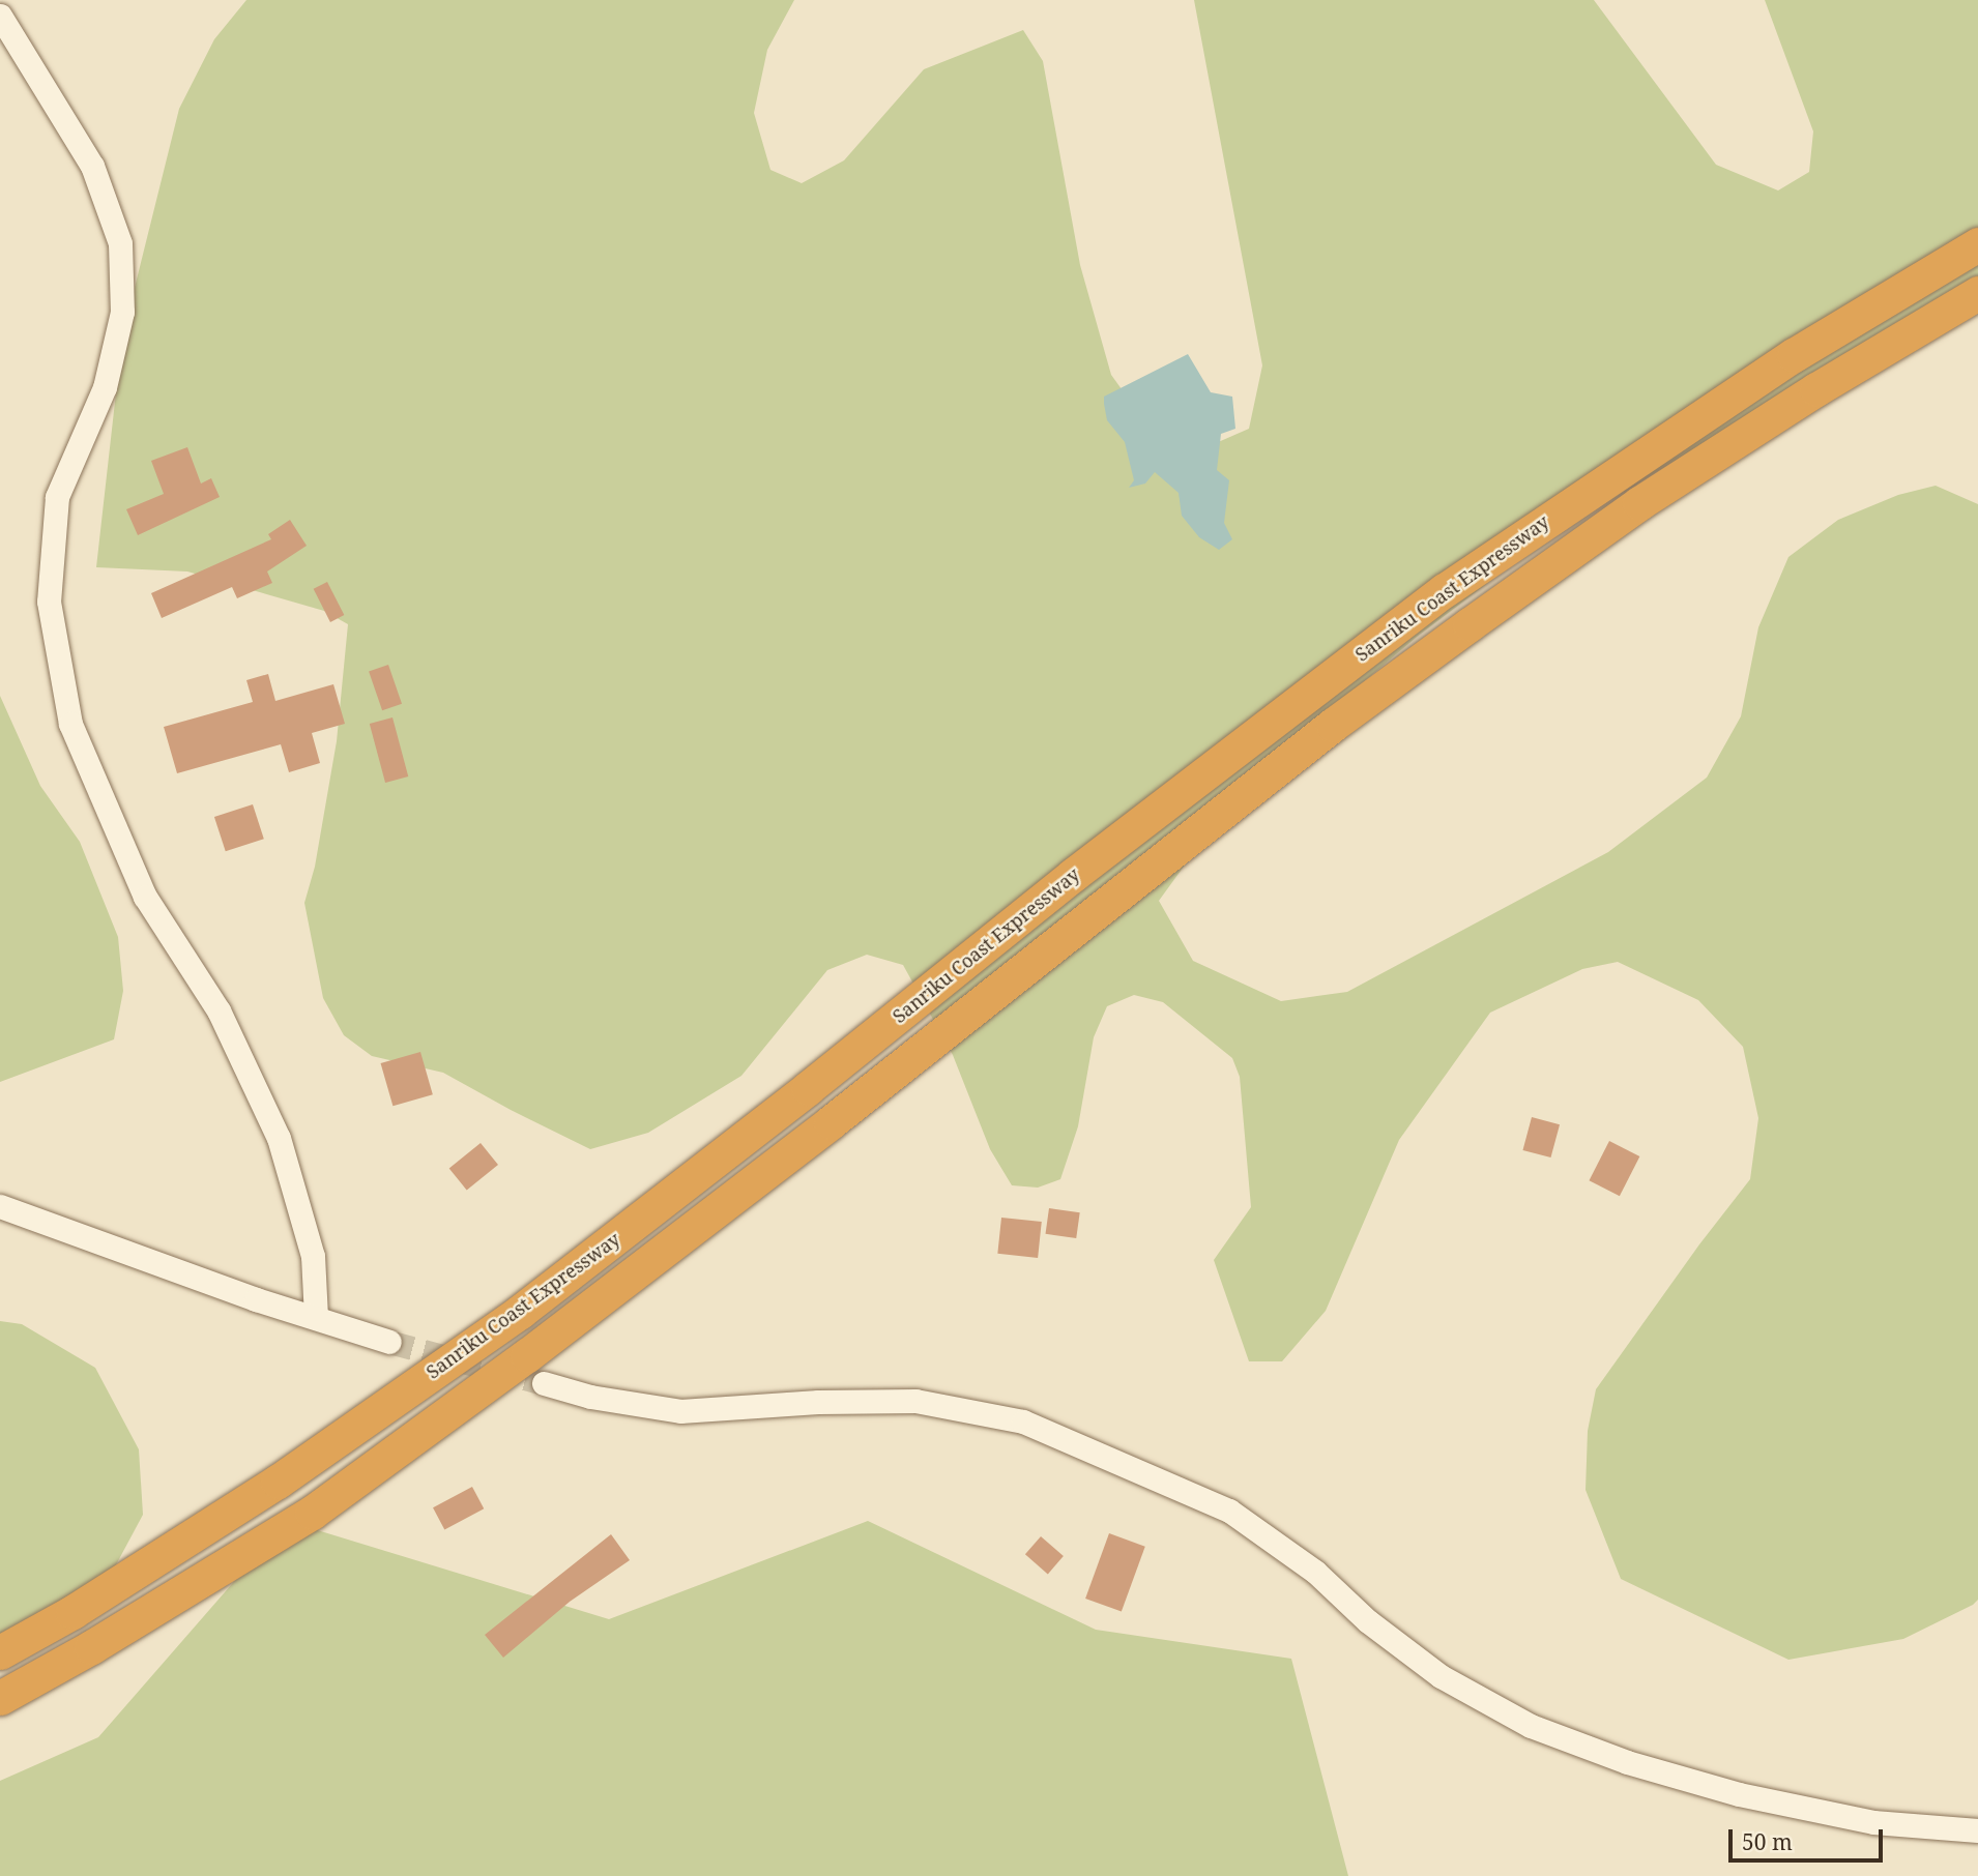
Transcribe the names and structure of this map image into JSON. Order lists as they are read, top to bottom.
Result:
{
  "streets": {
    "highway": ["Sanriku Coast Expressway"]
  },
  "scale_bar": "50 m"
}
